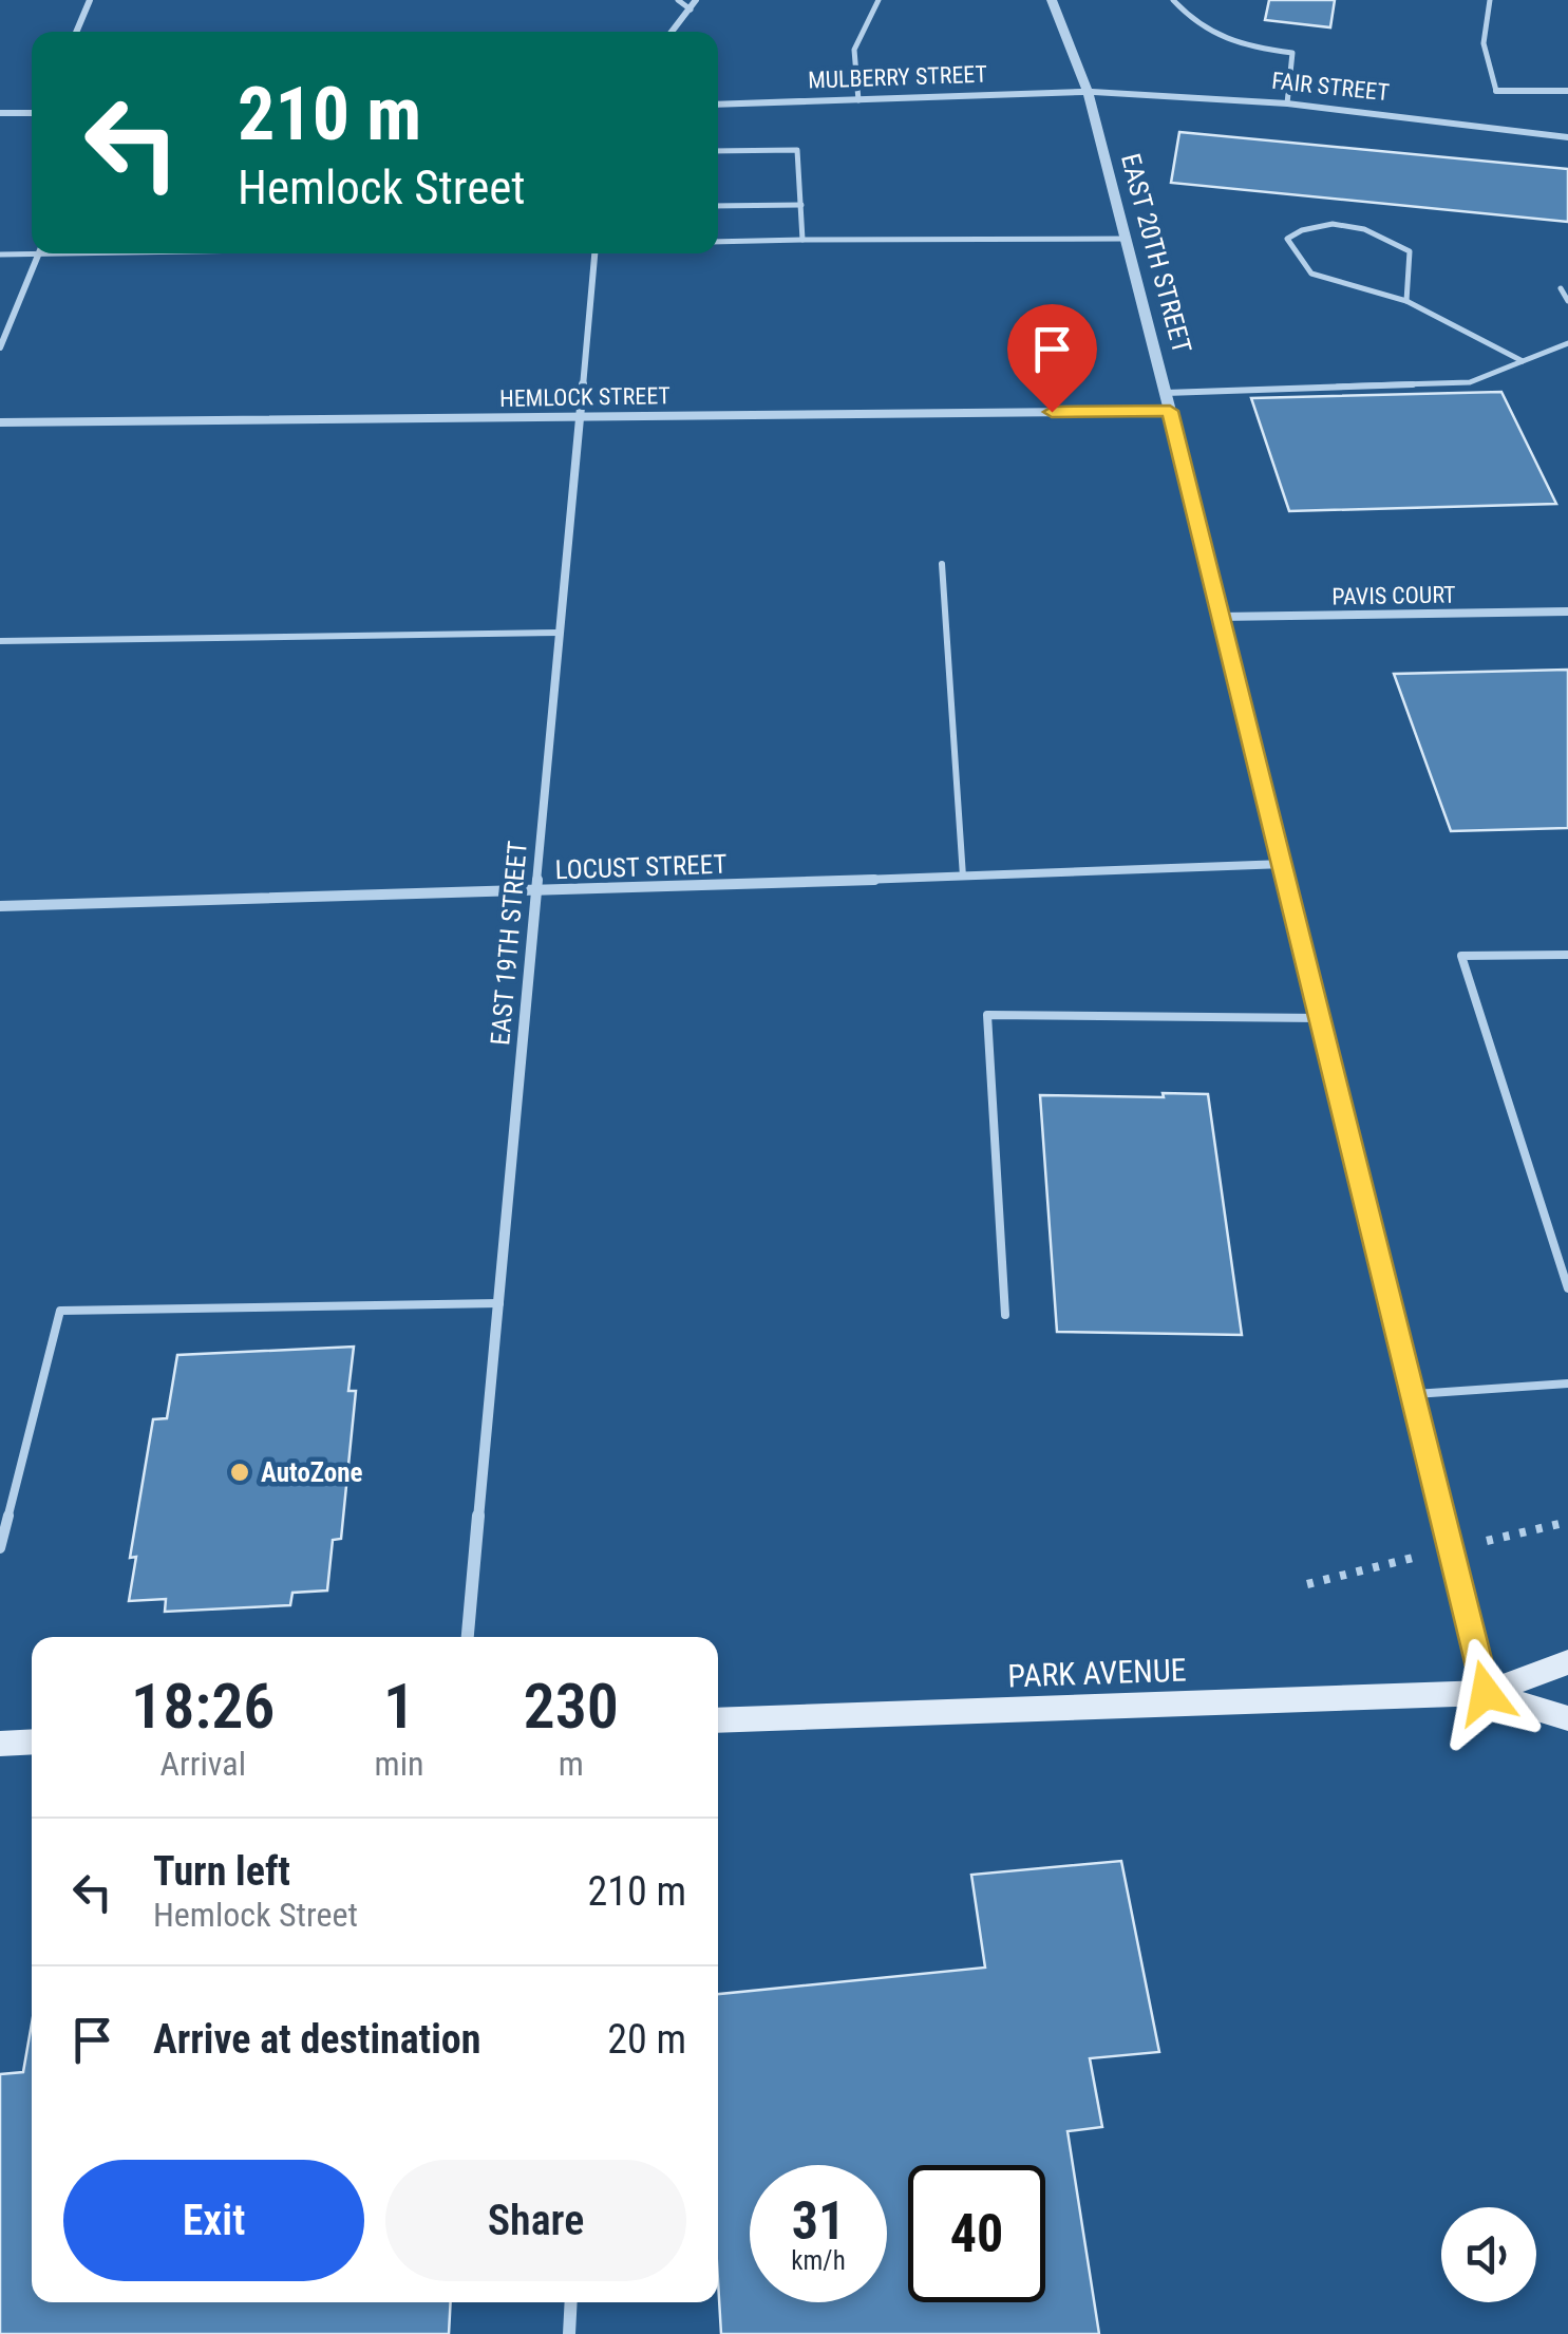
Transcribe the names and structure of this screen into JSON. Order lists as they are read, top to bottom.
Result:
{
  "streets": {
    "main road": ["PARK AVENUE"],
    "street": [
      "MULBERRY STREET",
      "FAIR STREET",
      "EAST 20TH STREET",
      "HEMLOCK STREET",
      "PAVIS COURT",
      "LOCUST STREET",
      "EAST 19TH STREET"
    ]
  },
  "crossings": [
    ["MULBERRY STREET", "FAIR STREET"],
    ["MULBERRY STREET", "EAST 20TH STREET"],
    ["FAIR STREET", "EAST 20TH STREET"],
    ["EAST 20TH STREET", "HEMLOCK STREET"],
    ["EAST 20TH STREET", "PAVIS COURT"],
    ["EAST 20TH STREET", "LOCUST STREET"],
    ["EAST 20TH STREET", "PARK AVENUE"],
    ["HEMLOCK STREET", "EAST 19TH STREET"],
    ["LOCUST STREET", "EAST 19TH STREET"]
  ],
  "places": ["AutoZone"],
  "page": {
    "turn": ["210 m", "Hemlock Street"],
    "eta": [
      "18:26",
      "Arrival",
      "1",
      "min",
      "230",
      "m"
    ],
    "list": [
      {
        "name": "Turn left",
        "note": "Hemlock Street",
        "value": "210 m"
      },
      {
        "name": "Arrive at destination",
        "value": "20 m"
      }
    ],
    "buttons": ["Exit", "Share"],
    "speed": "31 km/h",
    "limit": "40"
  }
}
